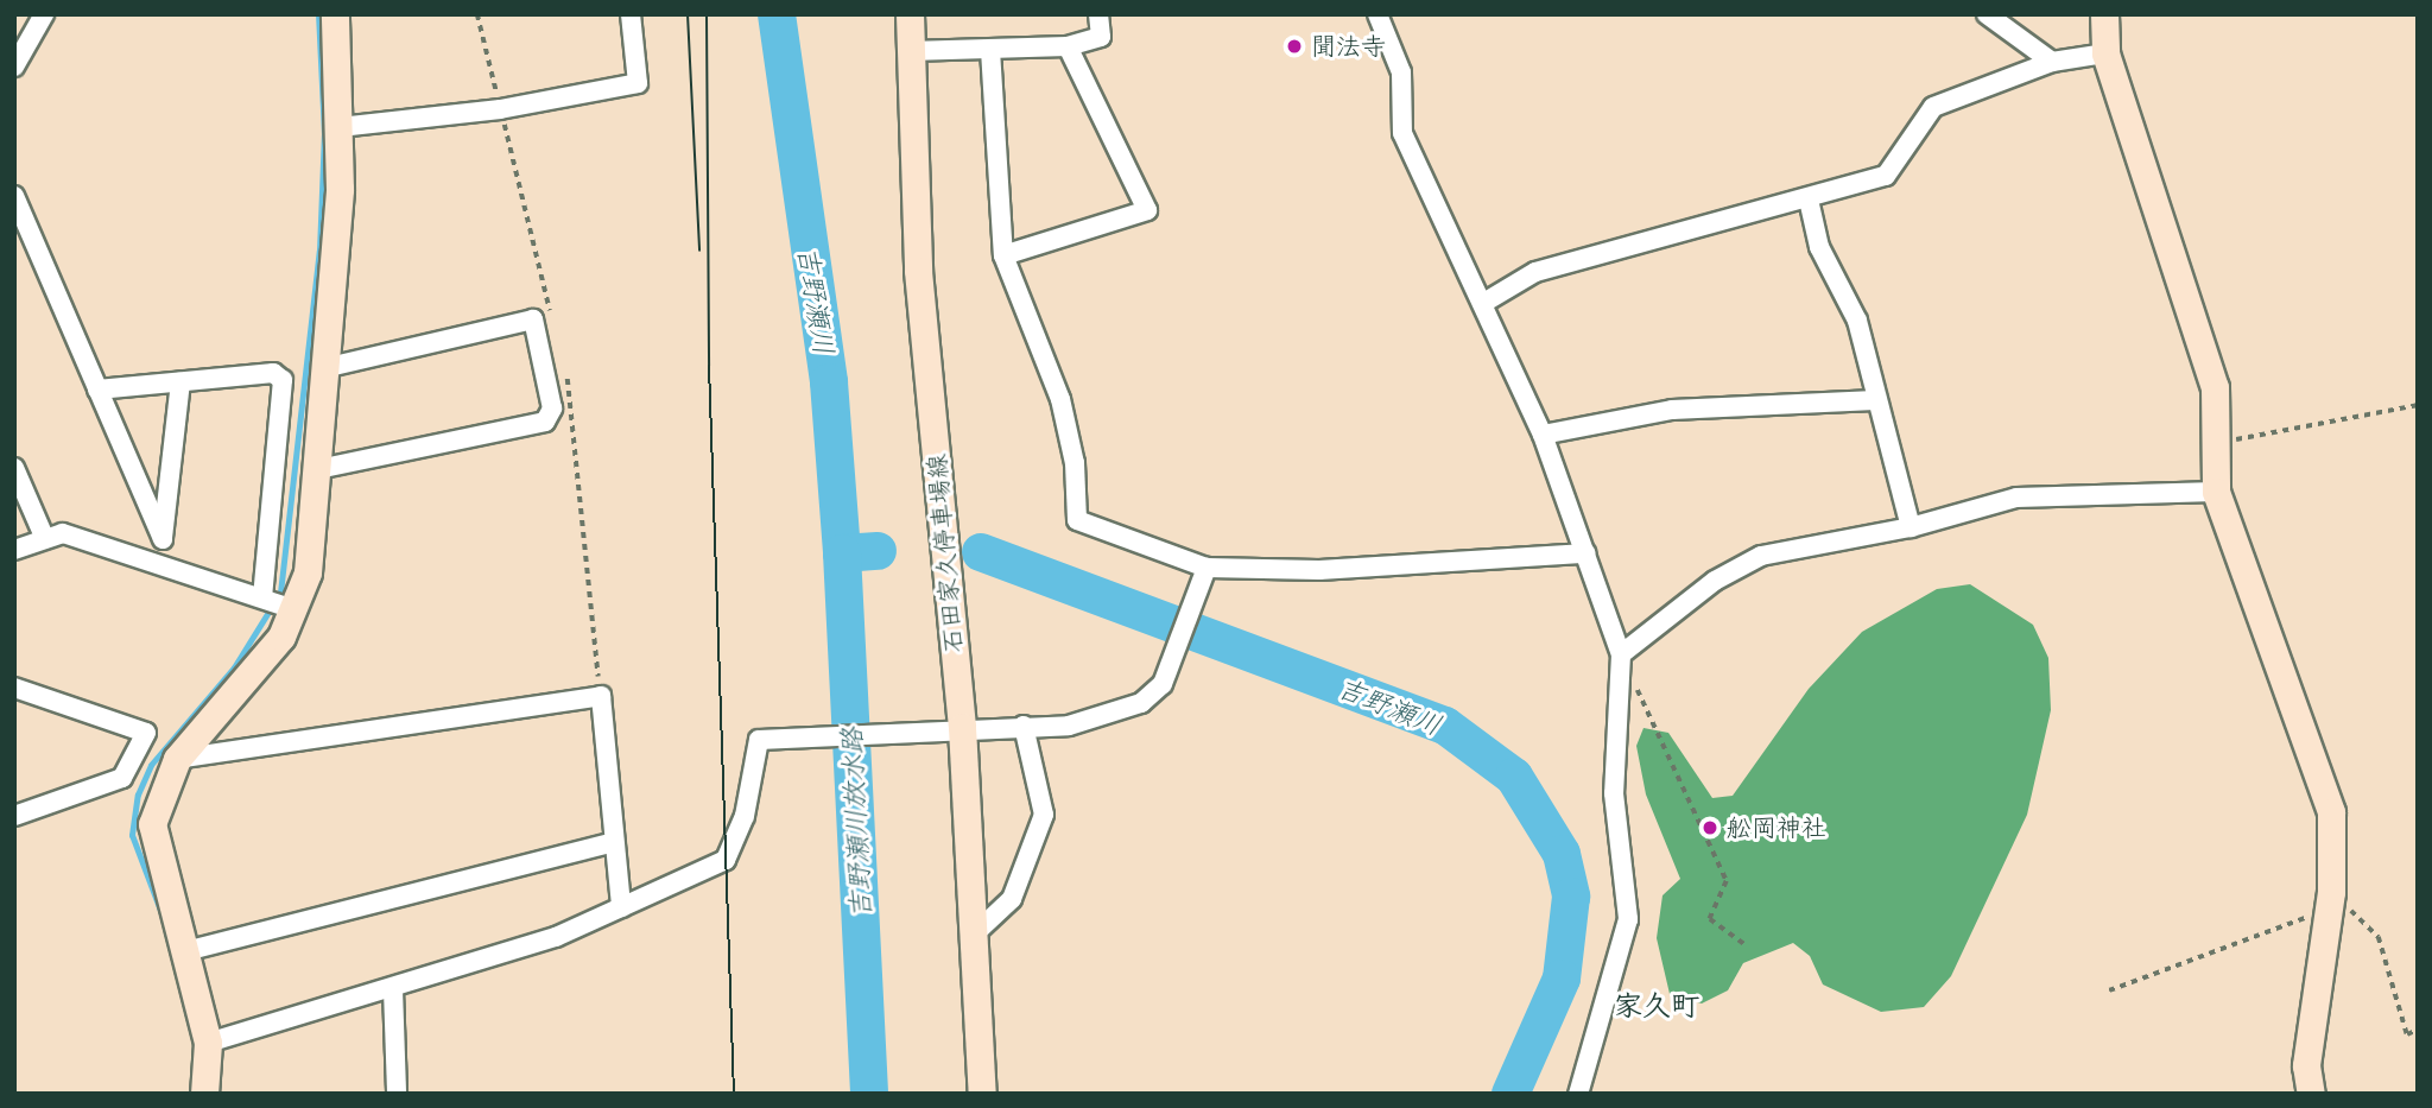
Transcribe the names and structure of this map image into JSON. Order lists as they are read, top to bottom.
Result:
{
  "streets": {
    "street": ["石田家久停車場線"]
  },
  "districts": ["家久町"],
  "water": ["吉野瀬川", "吉野瀬川放水路"],
  "places": ["聞法寺", "舩岡神社"]
}
